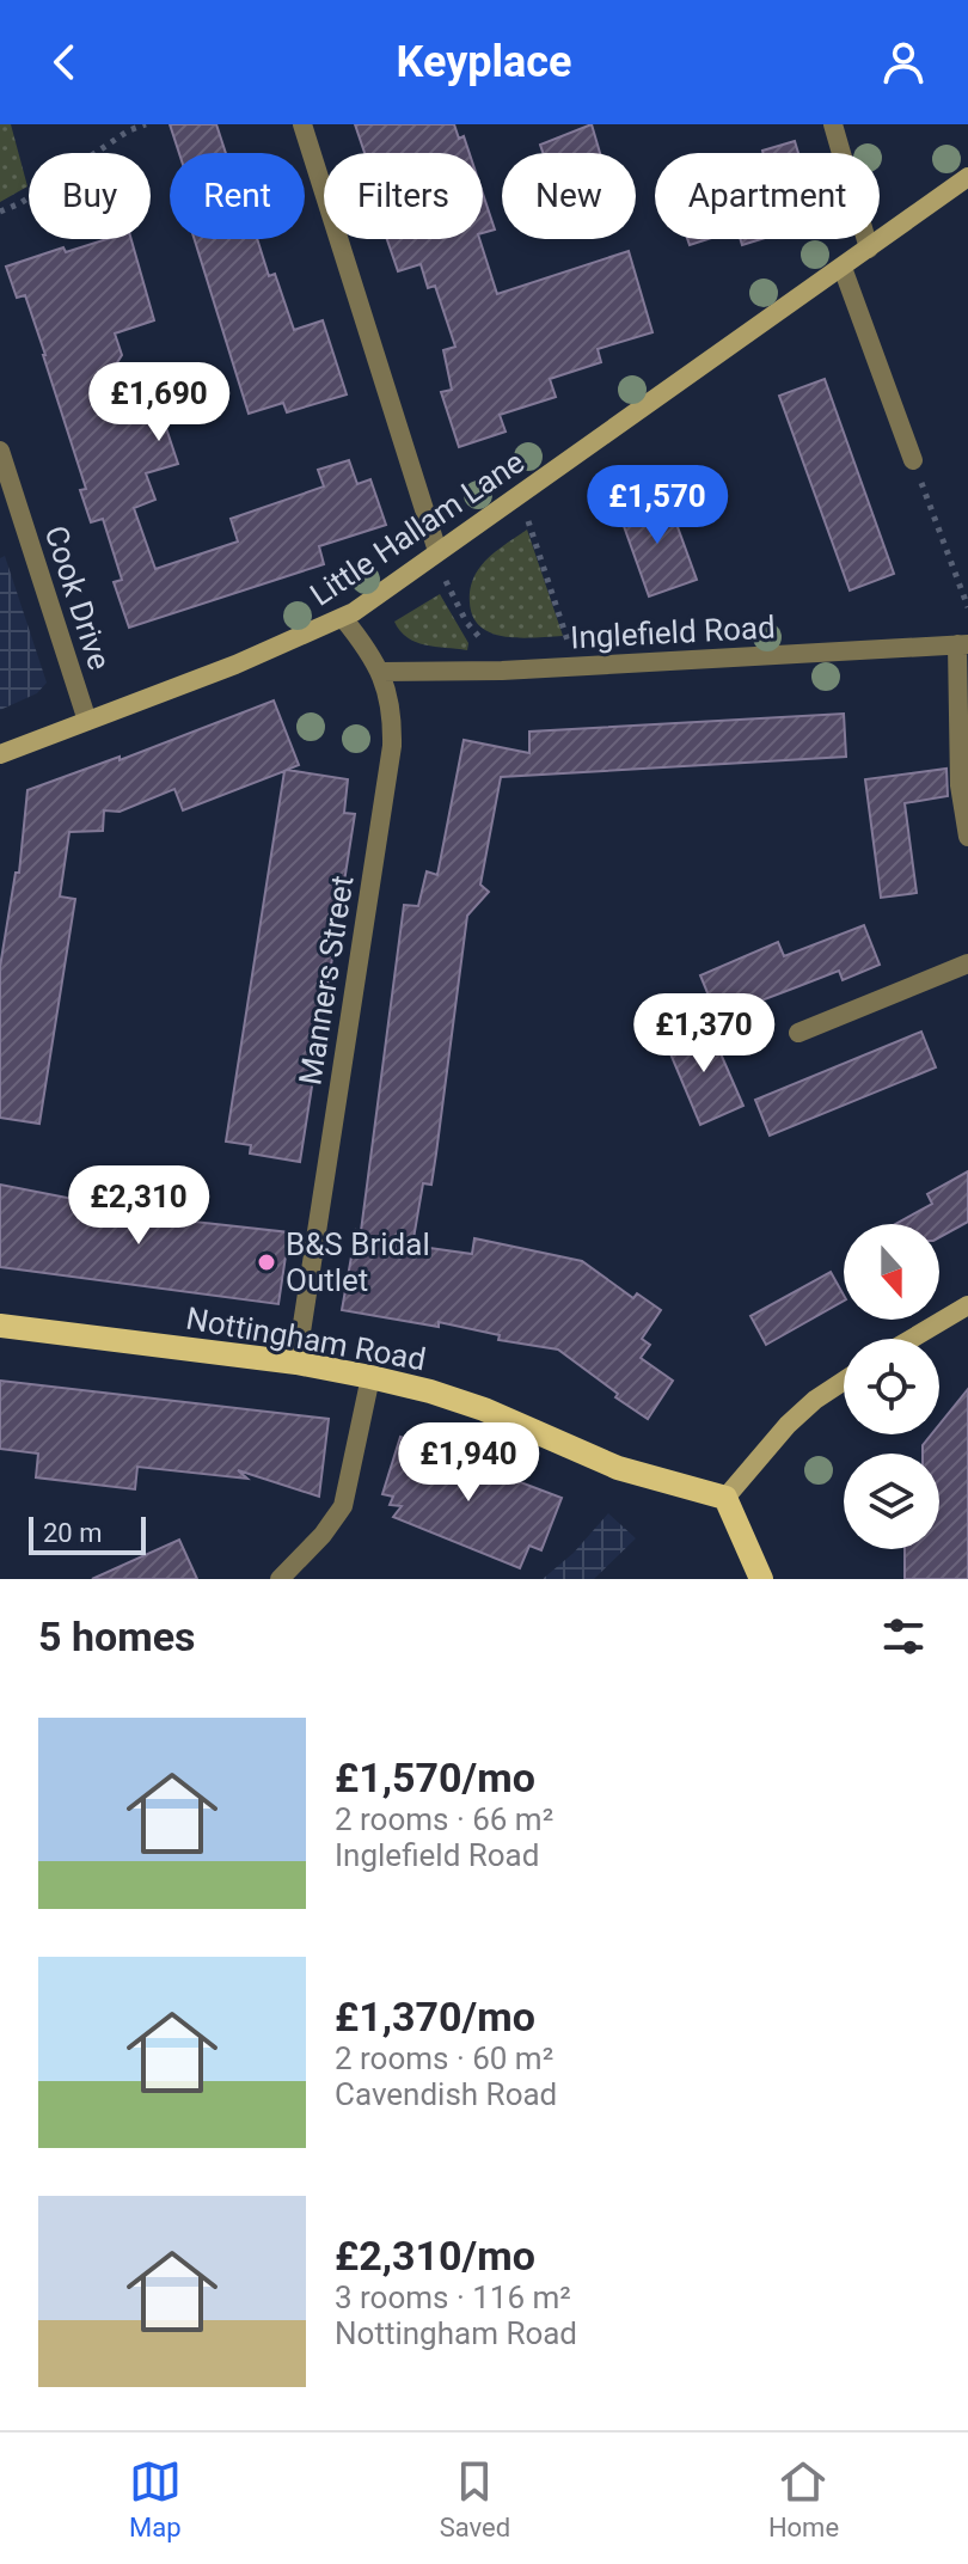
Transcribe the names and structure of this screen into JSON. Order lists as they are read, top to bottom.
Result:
{
  "streets": {
    "main road": ["Nottingham Road"],
    "street": [
      "Little Hallam Lane",
      "Cook Drive",
      "Inglefield Road",
      "Manners Street"
    ]
  },
  "crossings": [
    ["Little Hallam Lane", "Cook Drive"],
    ["Little Hallam Lane", "Manners Street"],
    ["Inglefield Road", "Manners Street"],
    ["Manners Street", "Nottingham Road"]
  ],
  "places": ["B&S Bridal Outlet"],
  "scale_bar": "20 m",
  "north": "bottom",
  "page": {
    "header": "Keyplace",
    "chip": [
      "Buy",
      "Rent",
      "Filters",
      "New",
      "Apartment"
    ],
    "price": [
      "£1,690",
      "£1,570",
      "£1,370",
      "£2,310",
      "£1,940"
    ],
    "scale": "20 m",
    "heading": "5 homes",
    "list": [
      {
        "name": "£1,570/mo",
        "note": "2 rooms · 66 m² · Inglefield Road"
      },
      {
        "name": "£1,370/mo",
        "note": "2 rooms · 60 m² · Cavendish Road"
      },
      {
        "name": "£2,310/mo",
        "note": "3 rooms · 116 m² · Nottingham Road"
      }
    ],
    "tabs": ["Map", "Saved", "Home"]
  }
}
